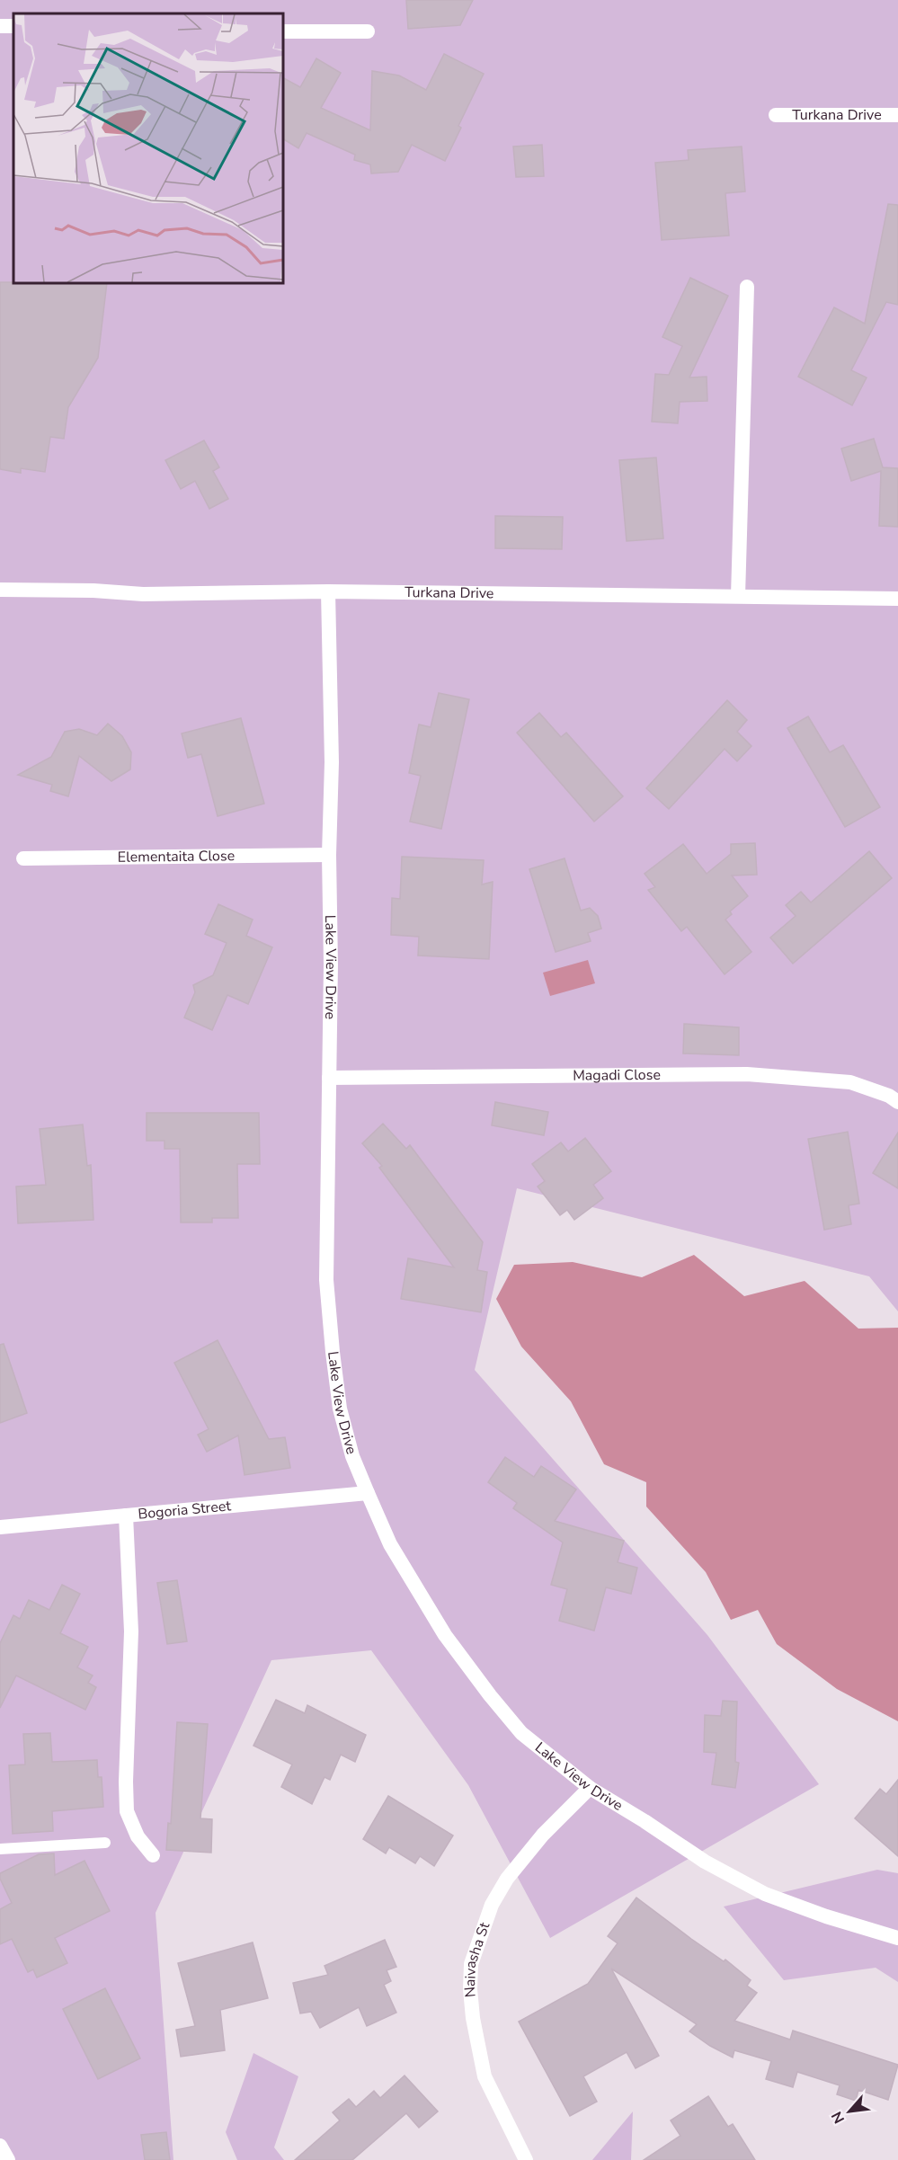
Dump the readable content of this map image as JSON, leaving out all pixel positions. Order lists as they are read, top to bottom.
{
  "streets": {
    "street": [
      "Turkana Drive",
      "Elementaita Close",
      "Lake View Drive",
      "Magadi Close",
      "Bogoria Street",
      "Naivasha St"
    ]
  },
  "crossings": [
    ["Turkana Drive", "Lake View Drive"],
    ["Elementaita Close", "Lake View Drive"],
    ["Lake View Drive", "Magadi Close"],
    ["Lake View Drive", "Bogoria Street"],
    ["Lake View Drive", "Naivasha St"]
  ],
  "north": "bottom left"
}
